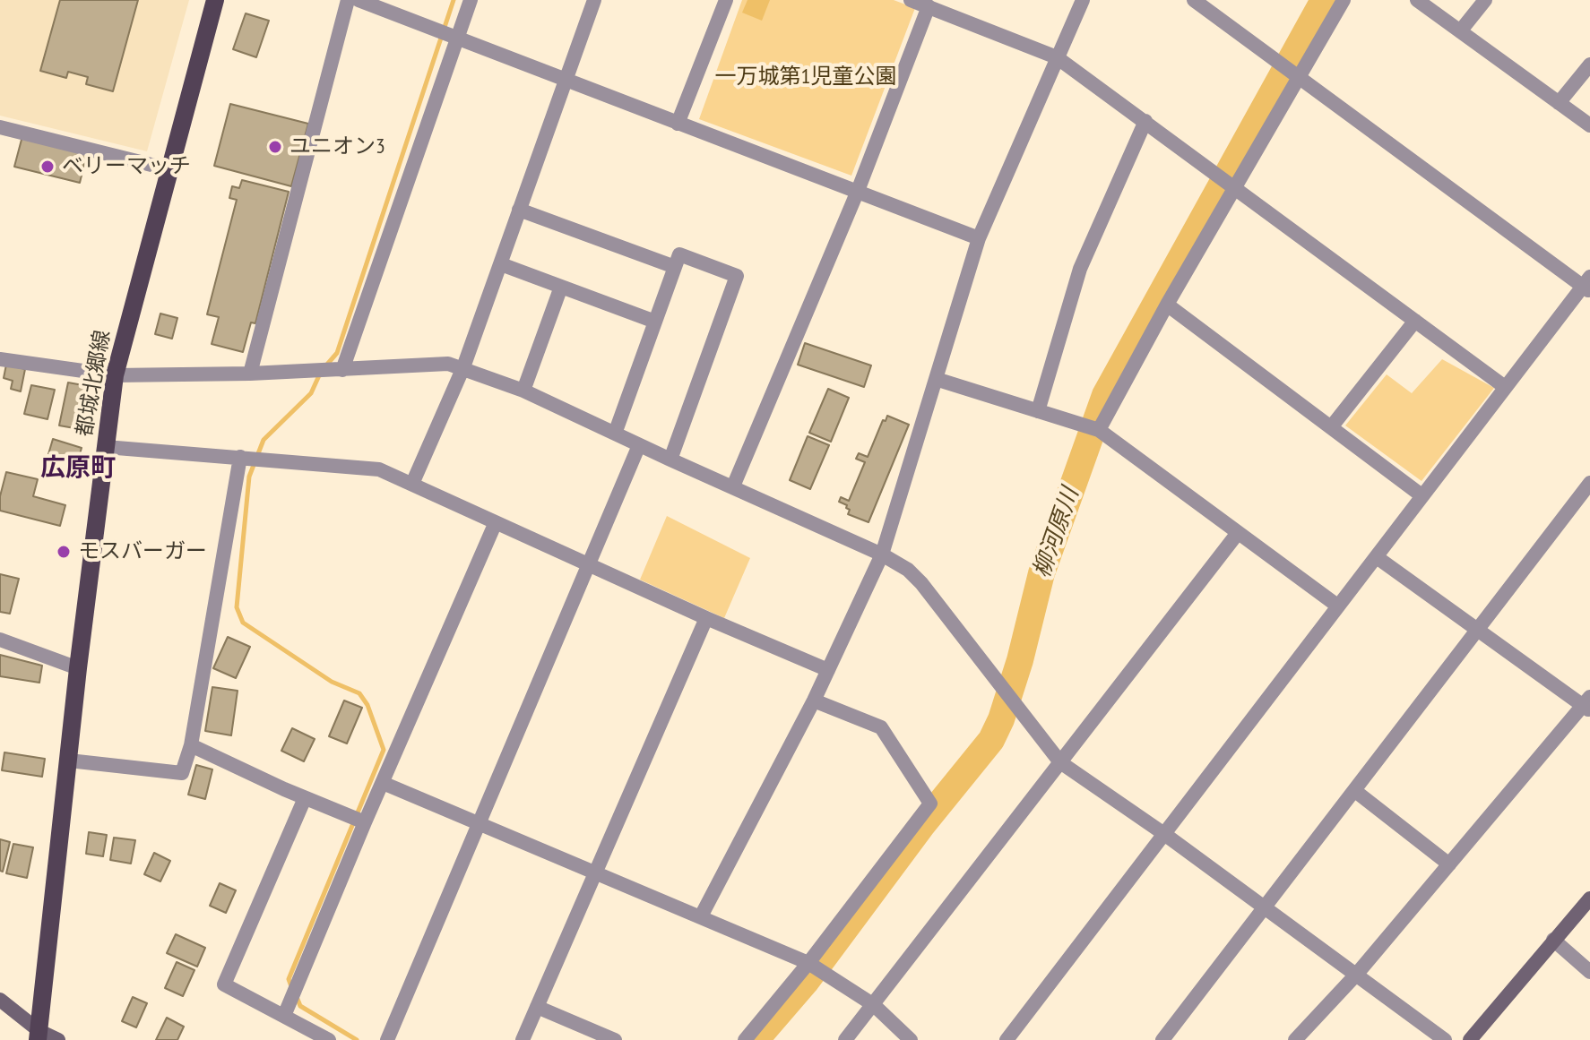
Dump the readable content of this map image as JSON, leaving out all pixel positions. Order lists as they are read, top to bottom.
{
  "streets": {
    "main road": ["都城北郷線"]
  },
  "districts": ["広原町"],
  "water": ["柳河原川"],
  "parks": ["一万城第1児童公園"],
  "places": ["ユニオン3", "ベリーマッチ", "モスバーガー"]
}
